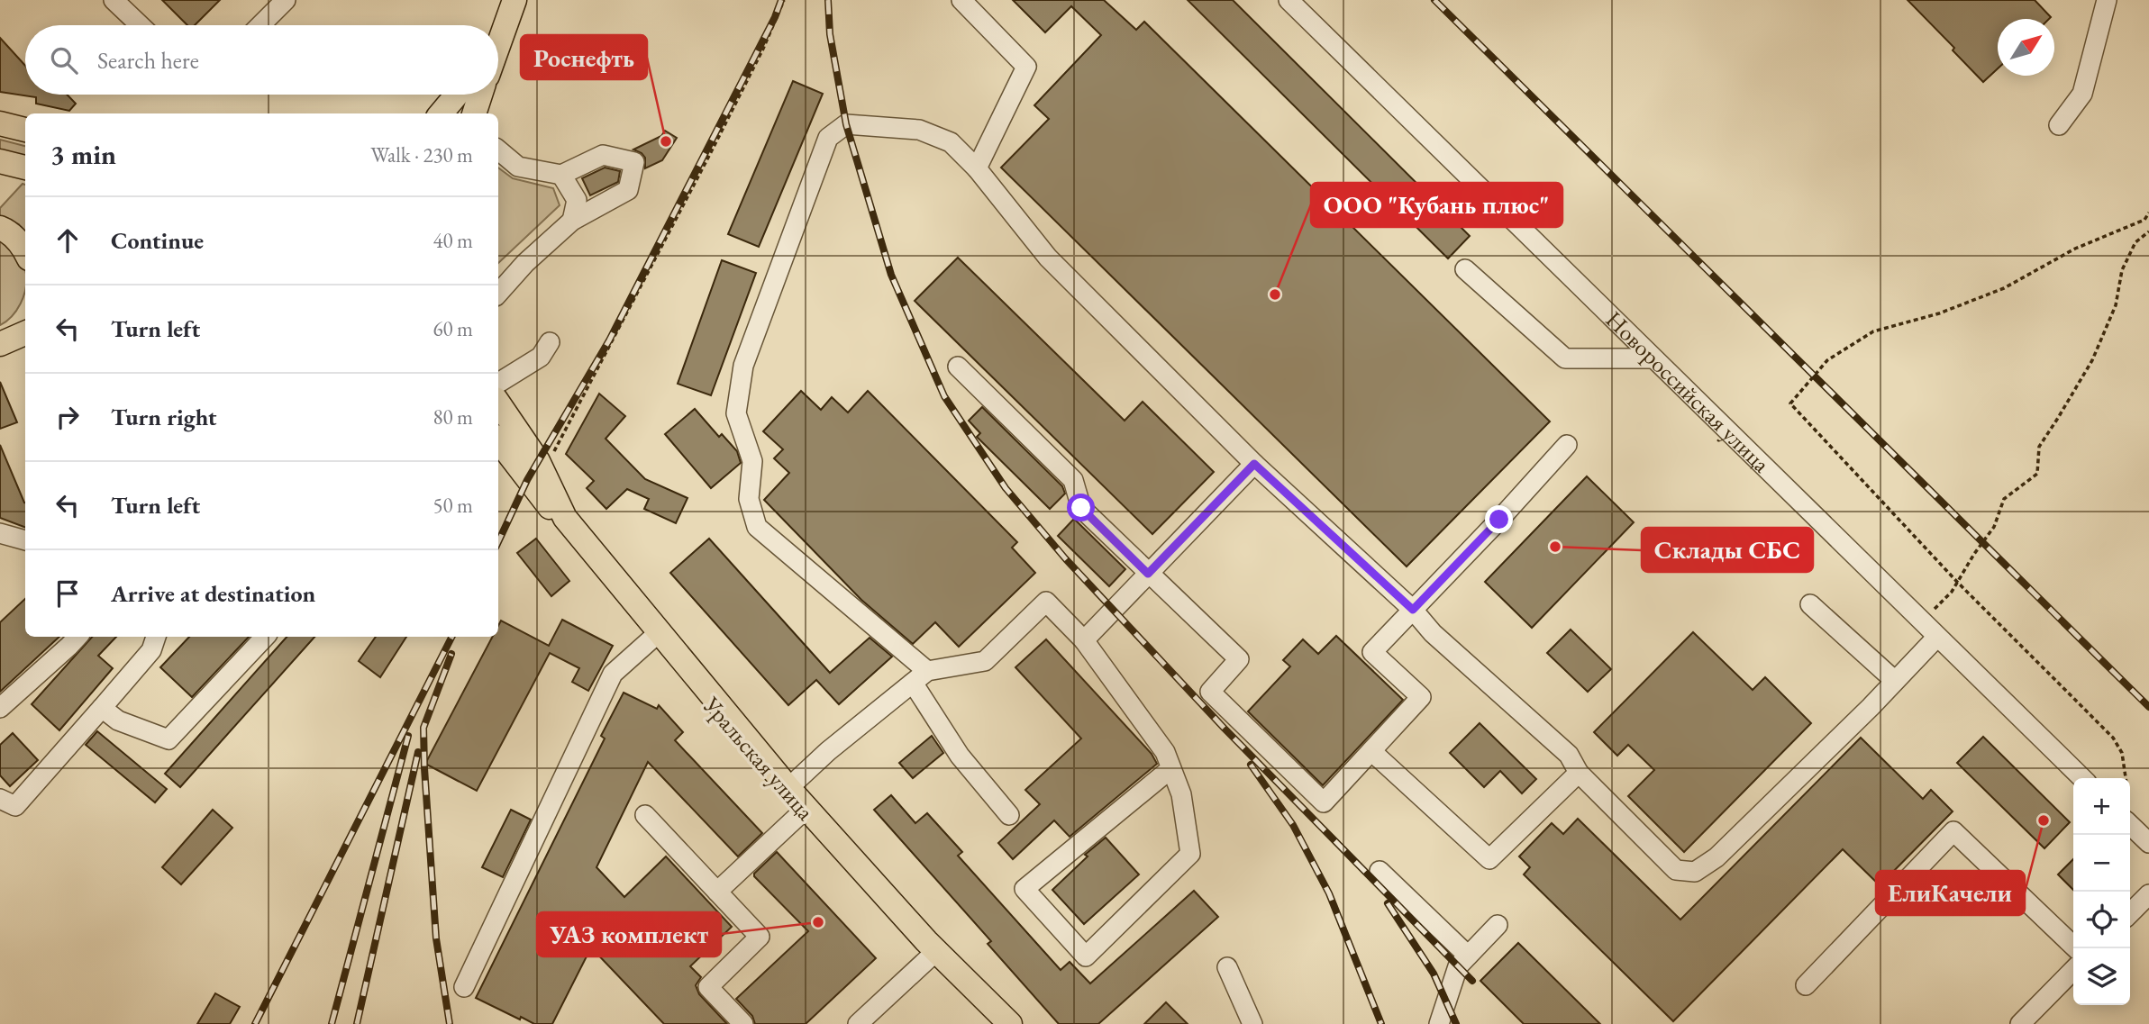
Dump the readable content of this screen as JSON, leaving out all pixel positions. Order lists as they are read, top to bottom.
{
  "streets": {
    "main road": ["Уральская улица"],
    "street": ["Новороссийская улица"]
  },
  "places": [
    "Роснефть",
    "ООО \"Кубань плюс\"",
    "Склады СБС",
    "ЕлиКачели",
    "УАЗ комплект"
  ],
  "north": "top right",
  "page": {
    "search": "Search here",
    "heading": ["3 min", "Walk · 230 m"],
    "list": [
      ["Continue", "40 m"],
      ["Turn left", "60 m"],
      ["Turn right", "80 m"],
      ["Turn left", "50 m"],
      "Arrive at destination"
    ],
    "map_buttons": ["+", "−"]
  }
}
